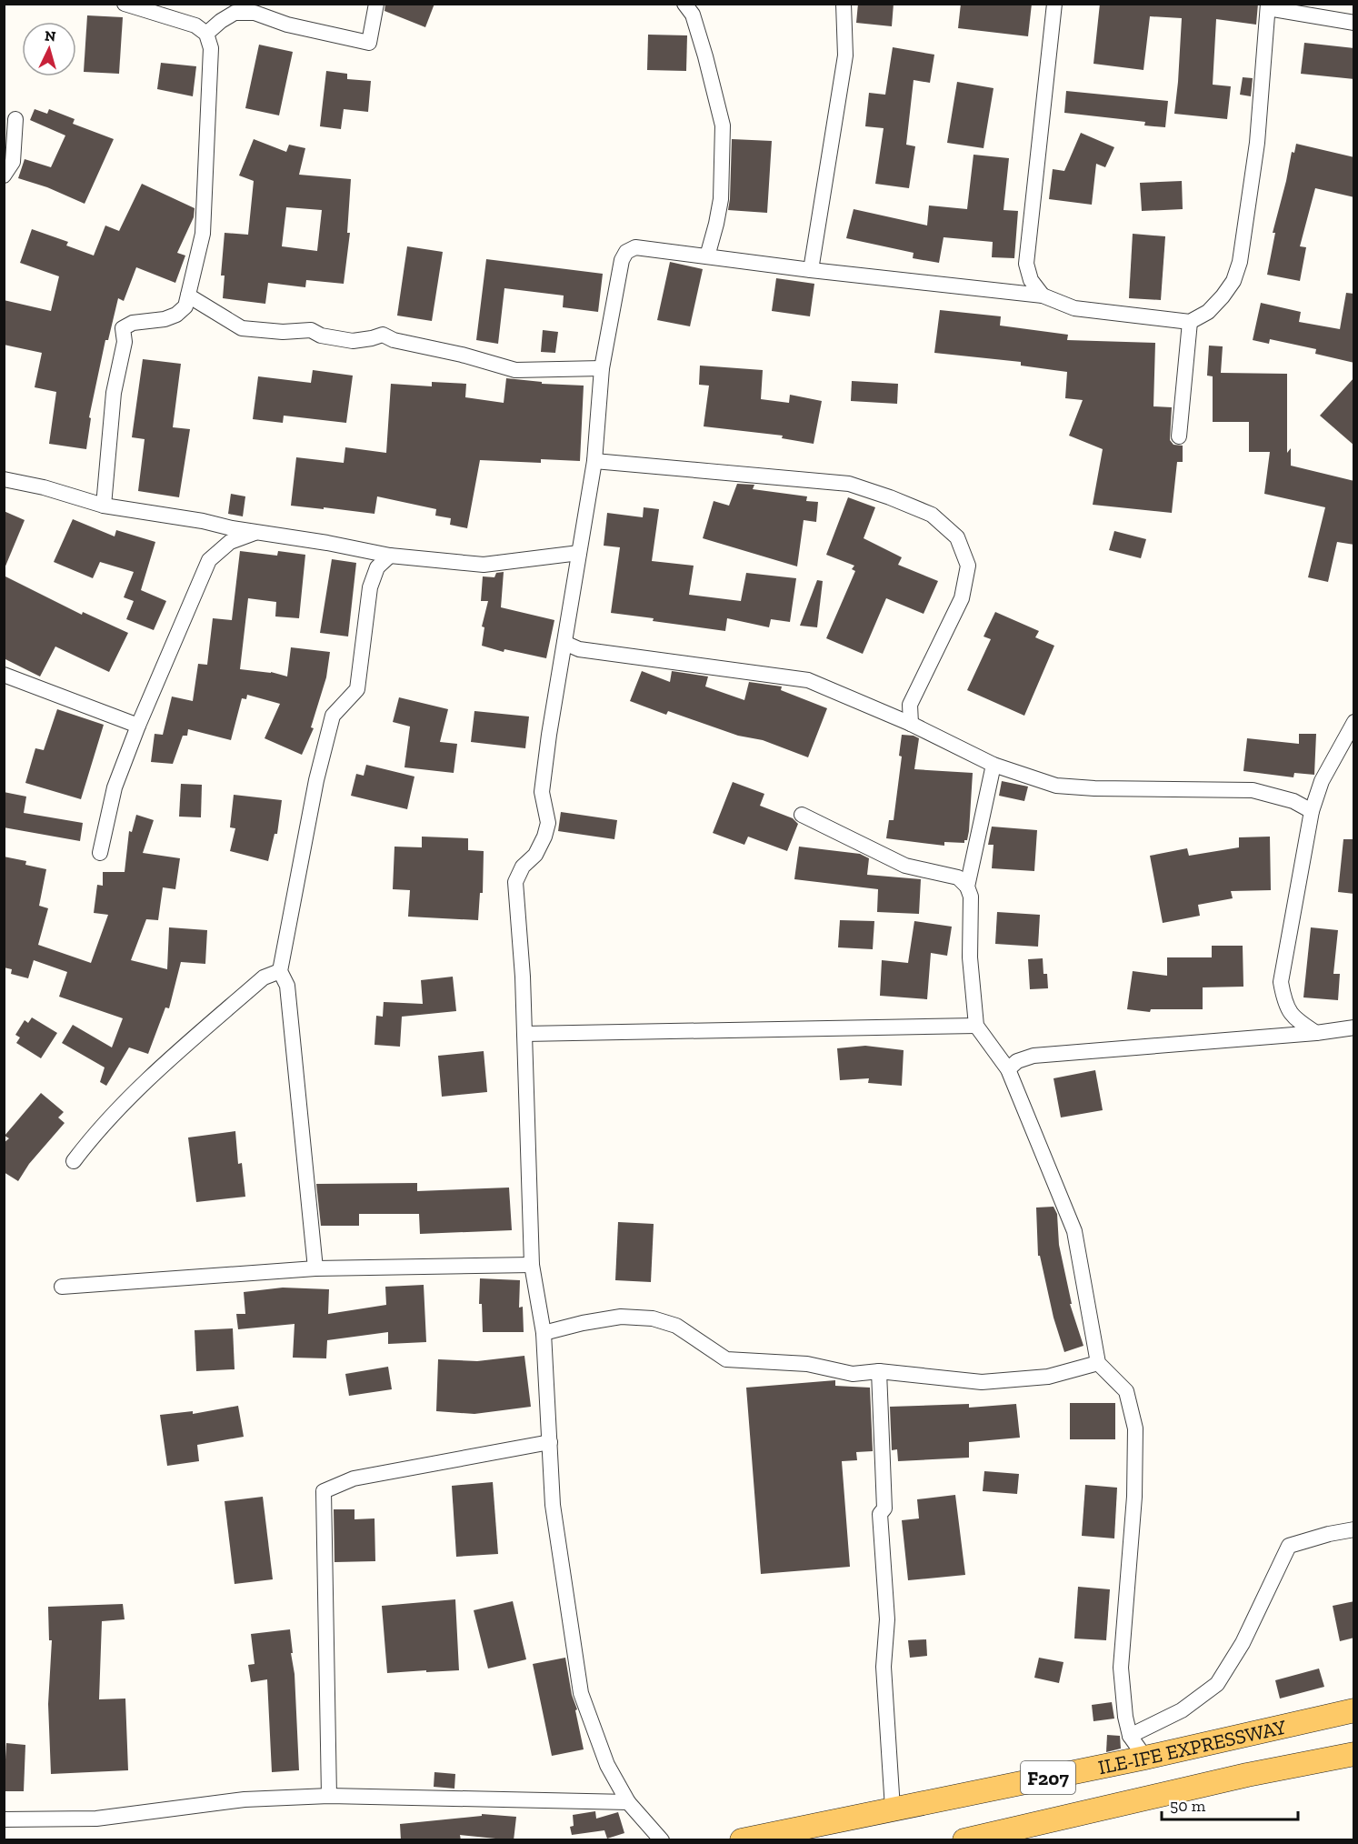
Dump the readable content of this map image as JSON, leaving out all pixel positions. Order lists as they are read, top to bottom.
{
  "streets": {
    "main road": ["ILE-IFE EXPRESSWAY", "F207"]
  },
  "scale_bar": "50 m",
  "north": "top"
}
